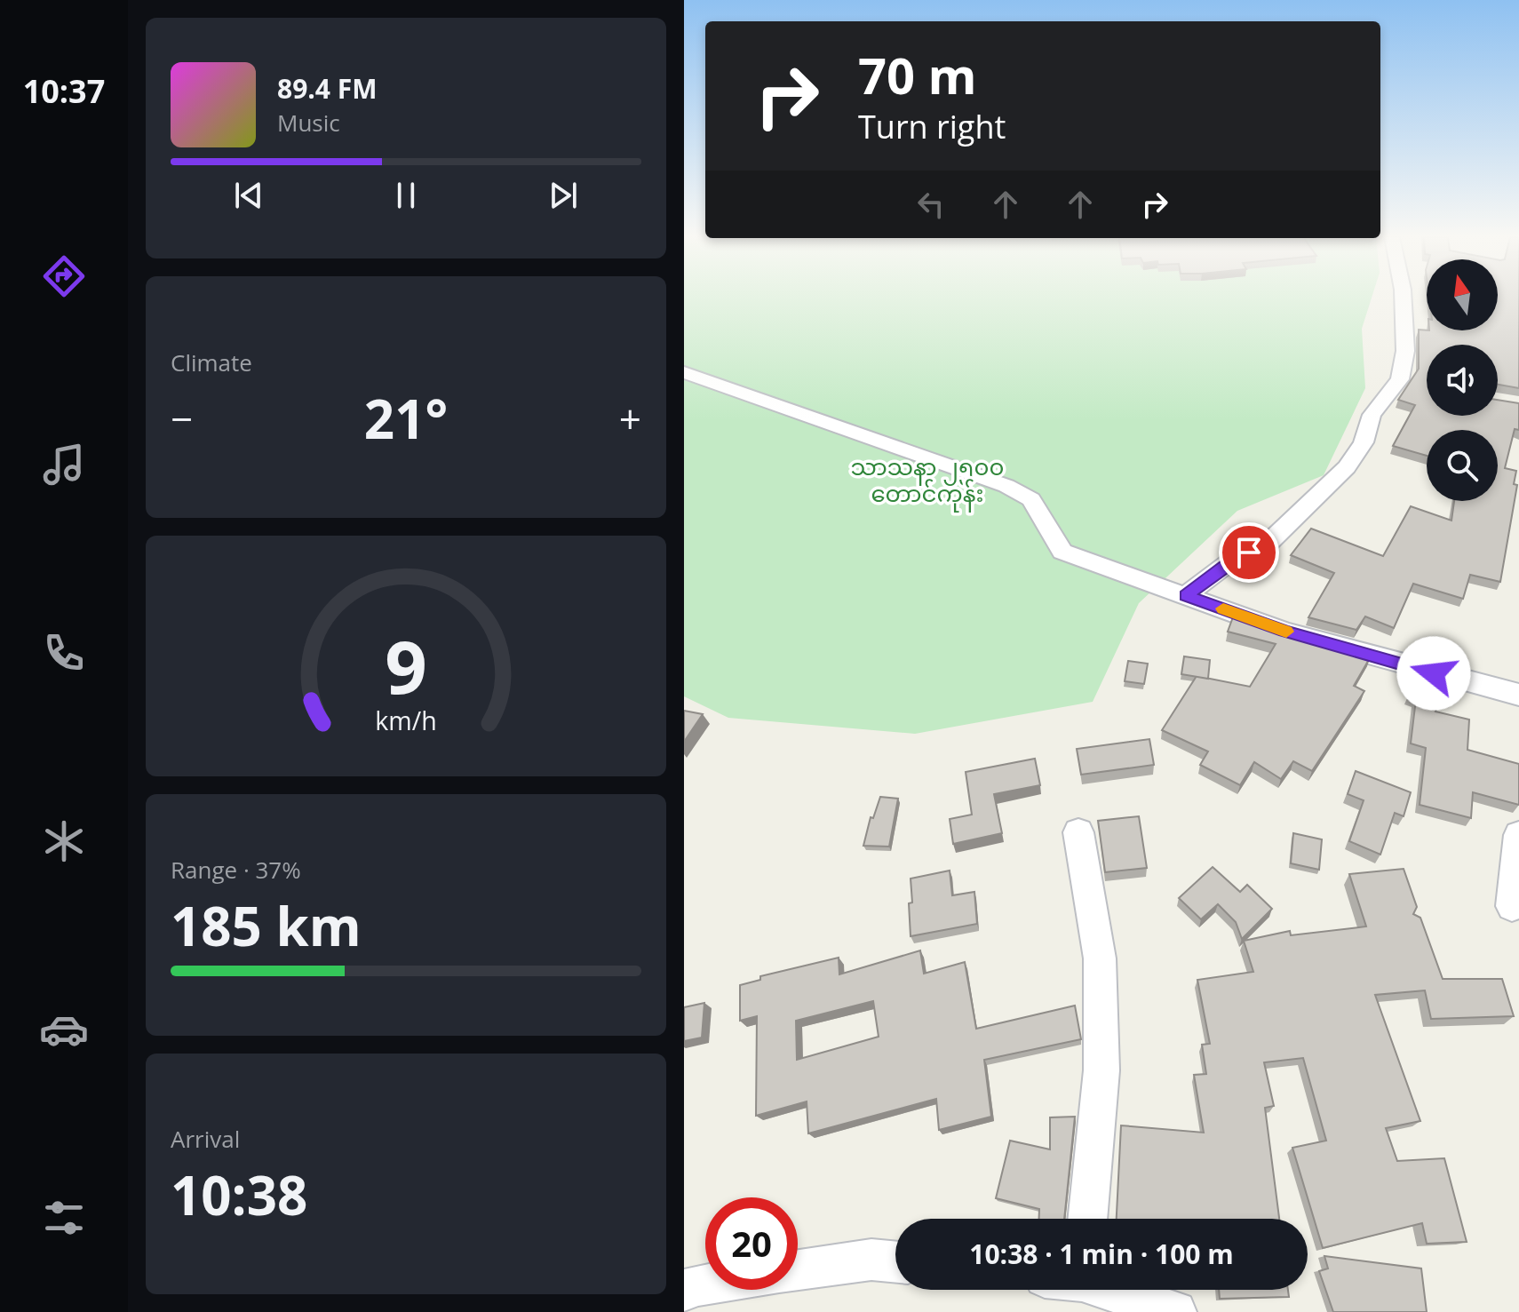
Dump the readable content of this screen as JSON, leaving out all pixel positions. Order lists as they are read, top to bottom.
{
  "parks": ["သာသနာ ၂၅၀၀ တောင်ကုန်း"],
  "north": "top",
  "page": {
    "tabs": "10:37",
    "turn": ["70 m", "Turn right"],
    "song": ["89.4 FM", "Music"],
    "tile": [
      "Climate",
      ["Range · 37%", "185 km"],
      ["Arrival", "10:38"]
    ],
    "heat": ["−", "21°", "+"],
    "limit": "20",
    "trip": "10:38 · 1 min · 100 m",
    "gauge": ["9", "km/h"]
  }
}
